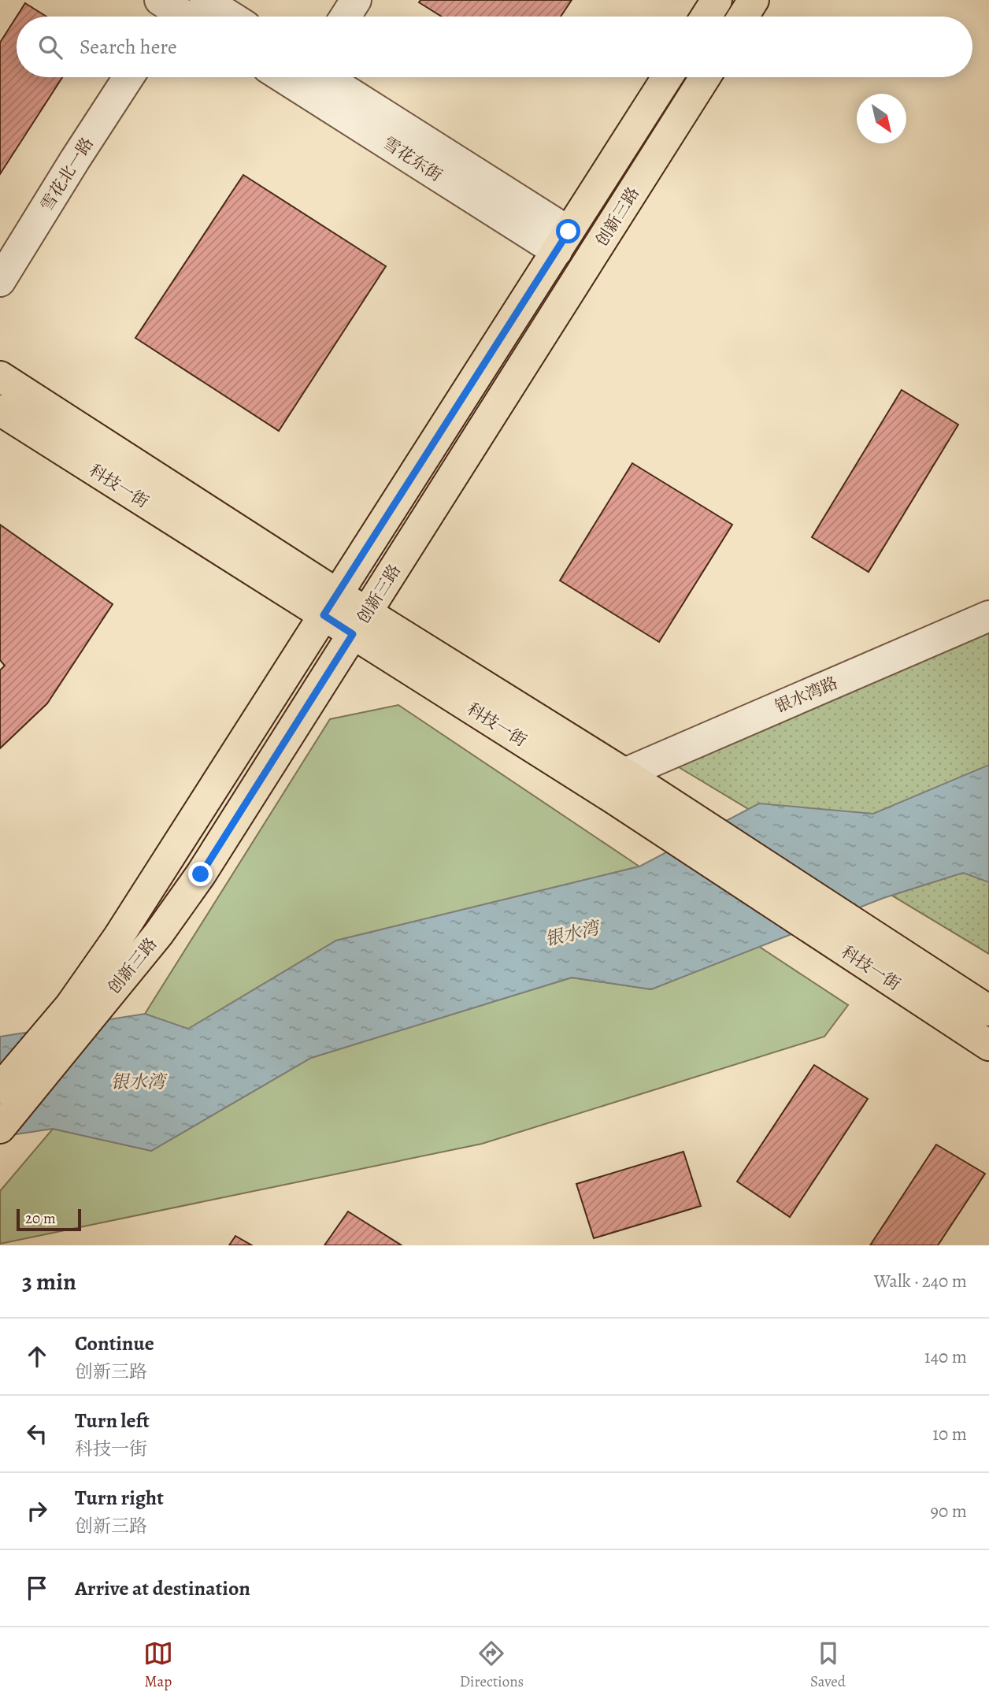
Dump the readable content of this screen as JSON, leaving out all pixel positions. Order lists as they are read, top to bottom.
{
  "streets": {
    "main road": ["创新三路", "科技一街"],
    "street": ["雪花东街", "雪花北一路", "银水湾路"]
  },
  "crossings": [
    ["雪花东街", "创新三路"],
    ["创新三路", "科技一街"],
    ["科技一街", "银水湾路"]
  ],
  "water": ["银水湾"],
  "scale_bar": "20 m",
  "north": "bottom right",
  "page": {
    "search": "Search here",
    "scale": "20 m",
    "heading": ["3 min", "Walk · 240 m"],
    "list": [
      ["Continue", "创新三路", "140 m"],
      ["Turn left", "科技一街", "10 m"],
      ["Turn right", "创新三路", "90 m"],
      "Arrive at destination"
    ],
    "nav": ["Map", "Directions", "Saved"]
  }
}
